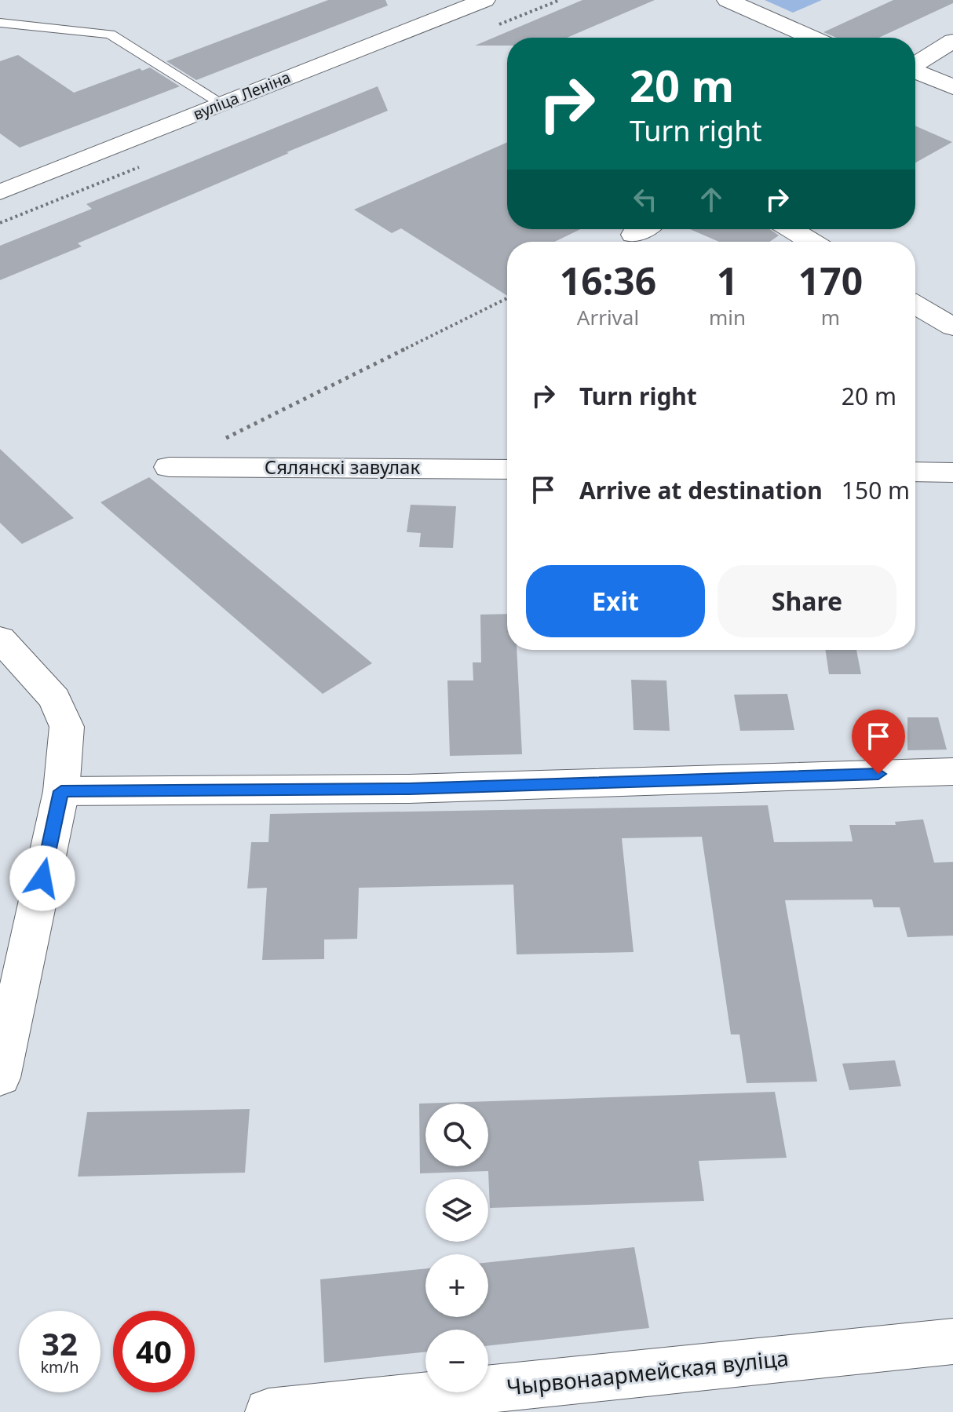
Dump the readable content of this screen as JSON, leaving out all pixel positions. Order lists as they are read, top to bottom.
{
  "streets": {
    "street": ["вуліца Леніна", "Сялянскі завулак", "Чырвонаармейская вуліца"]
  },
  "page": {
    "turn": ["20 m", "Turn right"],
    "eta": [
      "16:36",
      "Arrival",
      "1",
      "min",
      "170",
      "m"
    ],
    "list": [
      {
        "name": "Turn right",
        "value": "20 m"
      },
      {
        "name": "Arrive at destination",
        "value": "150 m"
      }
    ],
    "buttons": ["Exit", "Share"],
    "map_buttons": ["+", "−"],
    "speed": "32 km/h",
    "limit": "40"
  }
}
